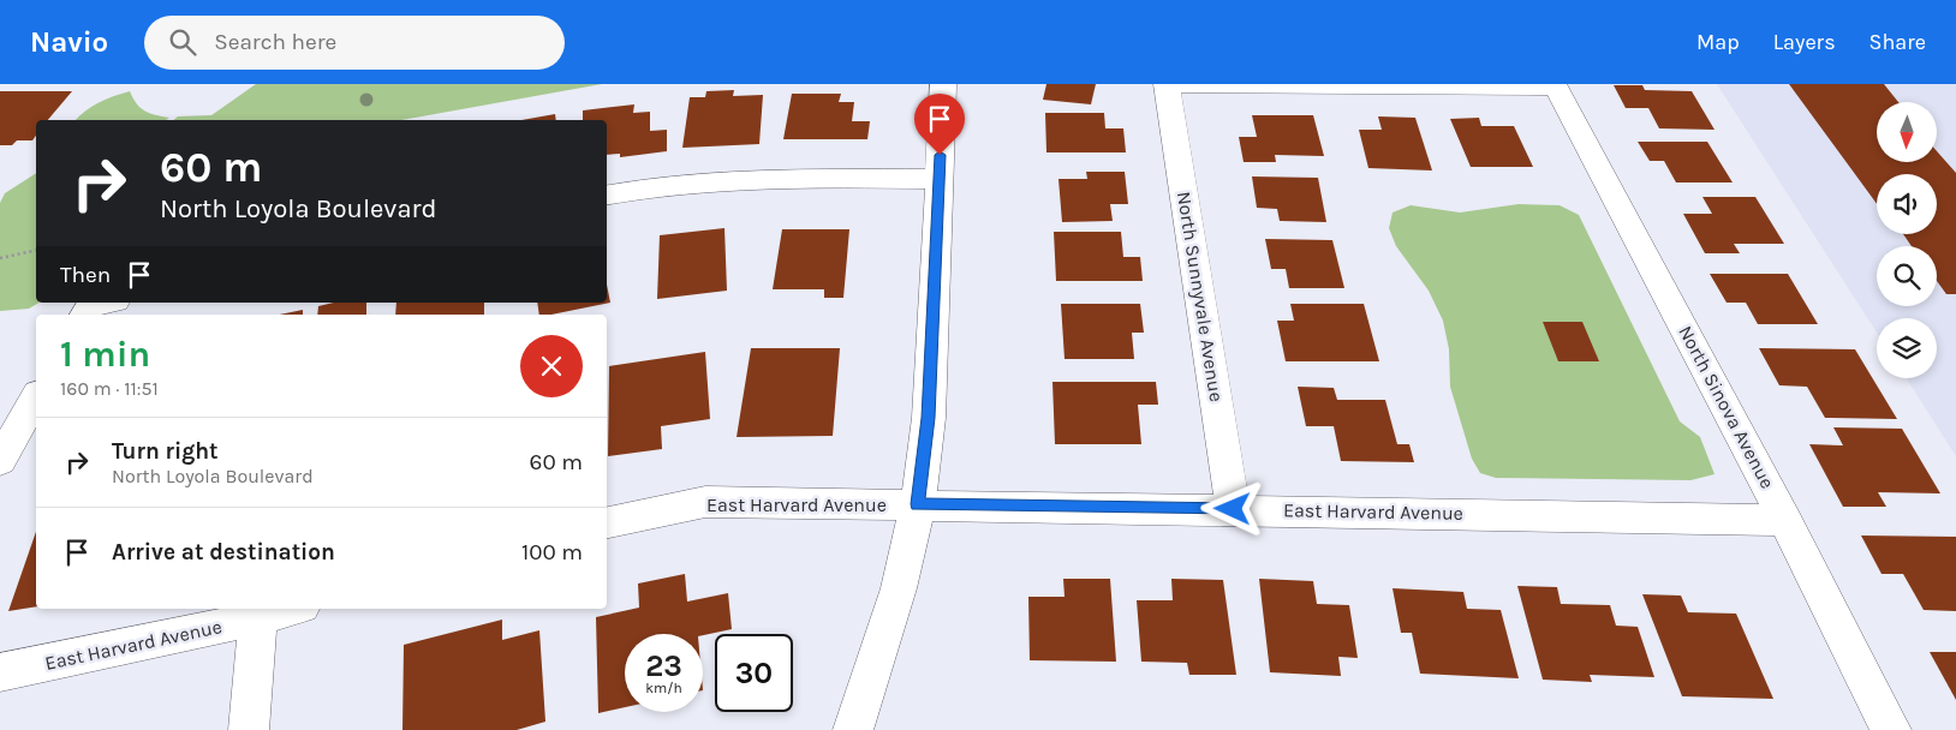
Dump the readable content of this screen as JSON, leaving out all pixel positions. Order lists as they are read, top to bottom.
{
  "streets": {
    "street": ["North Sunnyvale Avenue", "North Sinova Avenue", "East Harvard Avenue"]
  },
  "crossings": [
    ["North Sunnyvale Avenue", "North Sinova Avenue"],
    ["North Sunnyvale Avenue", "East Harvard Avenue"],
    ["North Sinova Avenue", "East Harvard Avenue"]
  ],
  "north": "bottom",
  "page": {
    "header": "Navio",
    "search": "Search here",
    "nav": ["Map", "Layers", "Share"],
    "turn": ["60 m", "North Loyola Boulevard"],
    "then": "Then",
    "heading": ["1 min", "160 m · 11:51"],
    "list": [
      {
        "name": "Turn right",
        "note": "North Loyola Boulevard",
        "value": "60 m"
      },
      {
        "name": "Arrive at destination",
        "value": "100 m"
      }
    ],
    "speed": "23 km/h",
    "limit": "30"
  }
}
